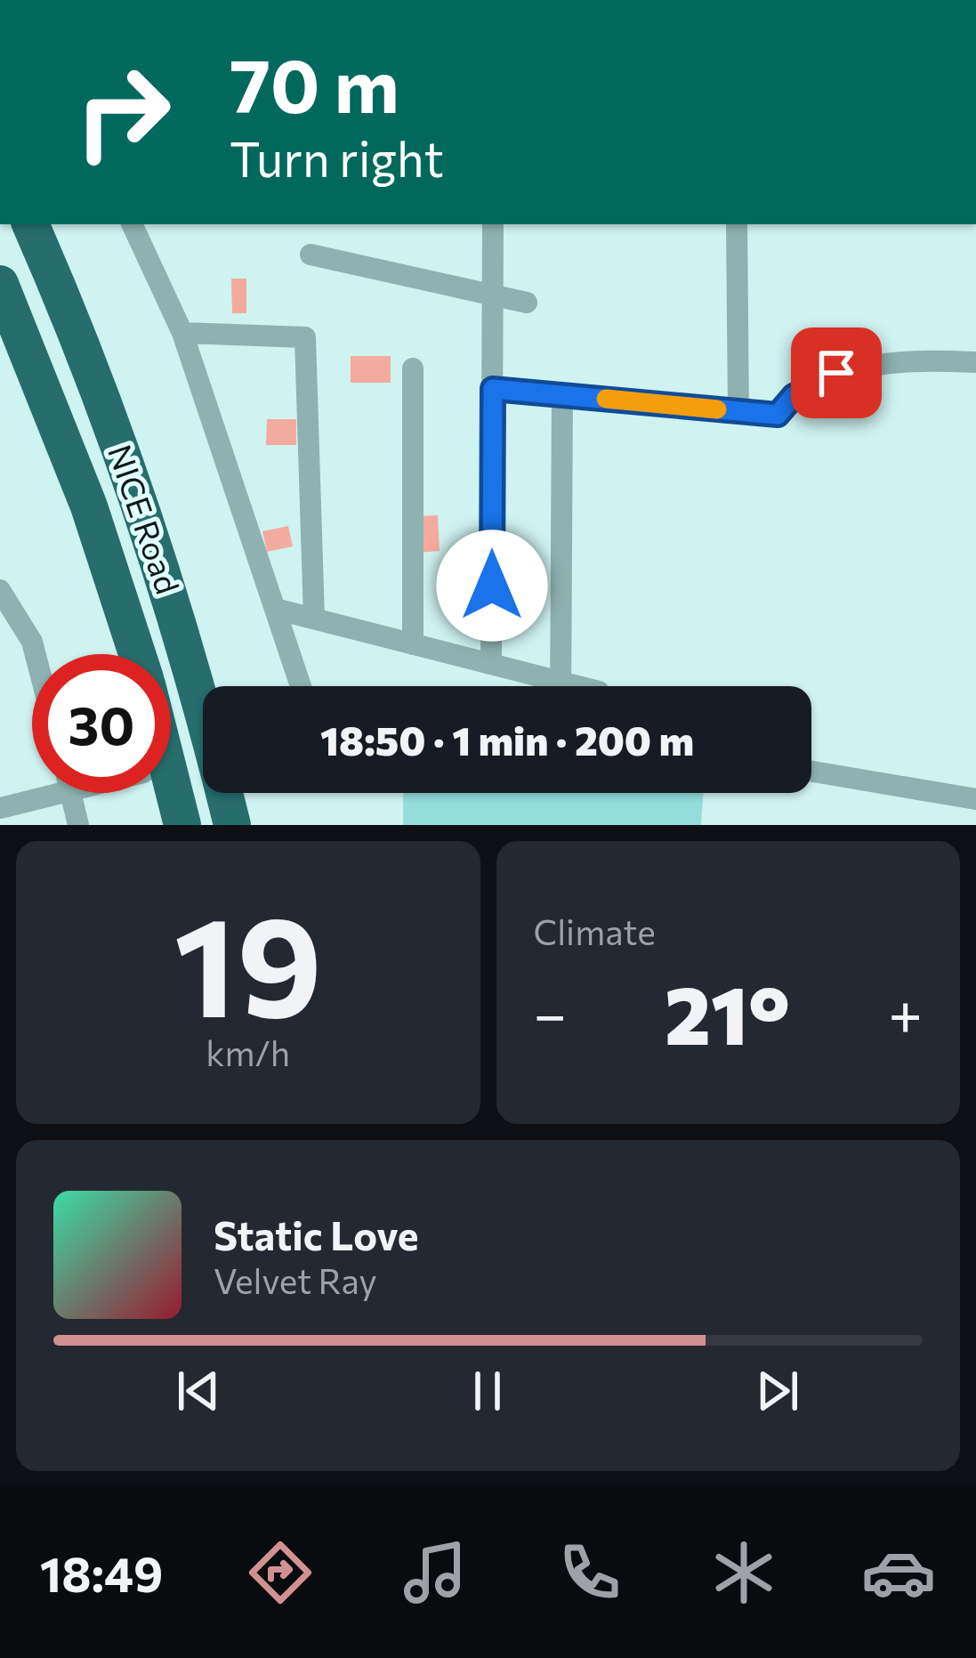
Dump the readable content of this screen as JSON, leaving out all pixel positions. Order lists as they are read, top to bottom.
{
  "streets": {
    "highway": ["NICE Road"]
  },
  "page": {
    "turn": ["70 m", "Turn right"],
    "limit": "30",
    "trip": "18:50 · 1 min · 200 m",
    "tile": [
      ["19", "km/h"],
      "Climate"
    ],
    "heat": ["−", "21°", "+"],
    "song": ["Static Love", "Velvet Ray"],
    "tabs": "18:49"
  }
}
